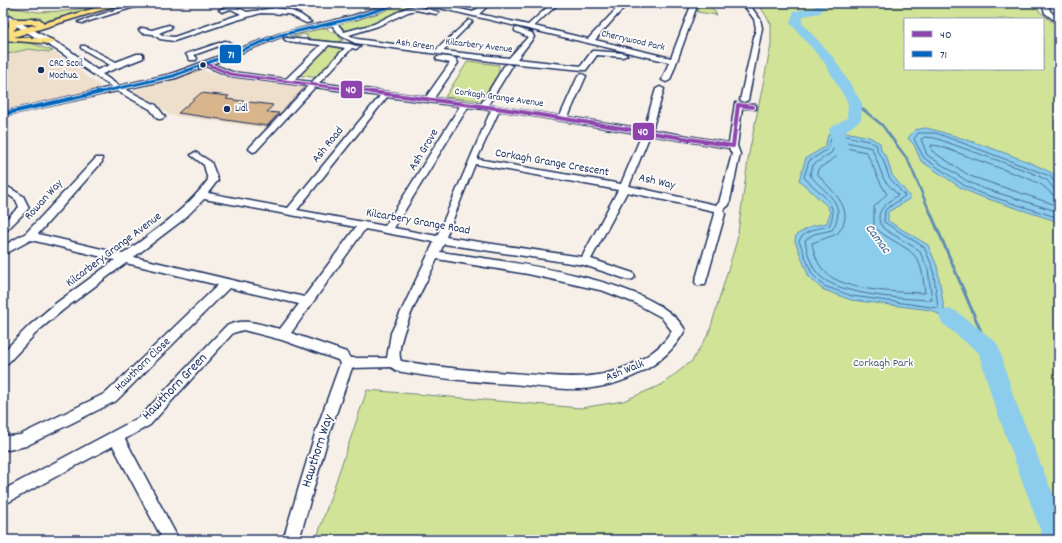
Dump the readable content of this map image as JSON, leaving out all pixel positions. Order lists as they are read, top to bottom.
{
  "streets": {
    "street": [
      "Cherrywood Park",
      "Ash Green",
      "Kilcarbery Avenue",
      "Corkagh Grange Avenue",
      "Ash Road",
      "Ash Grove",
      "Corkagh Grange Crescent",
      "Ash Way",
      "Rowan Way",
      "Kilcarbery Grange Road",
      "Kilcarbery Grange Avenue",
      "Hawthorn Close",
      "Ash Walk",
      "Hawthorn Green",
      "Hawthorn Way"
    ]
  },
  "crossings": [
    ["Cherrywood Park", "Kilcarbery Avenue"],
    ["Ash Green", "Corkagh Grange Avenue"],
    ["Corkagh Grange Avenue", "Ash Road"],
    ["Corkagh Grange Avenue", "Ash Grove"],
    ["Corkagh Grange Avenue", "Corkagh Grange Crescent"],
    ["Ash Road", "Kilcarbery Grange Road"],
    ["Ash Grove", "Kilcarbery Grange Road"],
    ["Corkagh Grange Crescent", "Ash Way"],
    ["Ash Way", "Kilcarbery Grange Road"],
    ["Kilcarbery Grange Road", "Kilcarbery Grange Avenue"],
    ["Hawthorn Green", "Hawthorn Way"]
  ],
  "water": ["Camac"],
  "parks": ["Corkagh Park"],
  "places": ["CRC Scoil Mochua.", "Lidl"],
  "lines": ["transit line 71", "transit line 40"],
  "legend": ["40", "71"]
}
